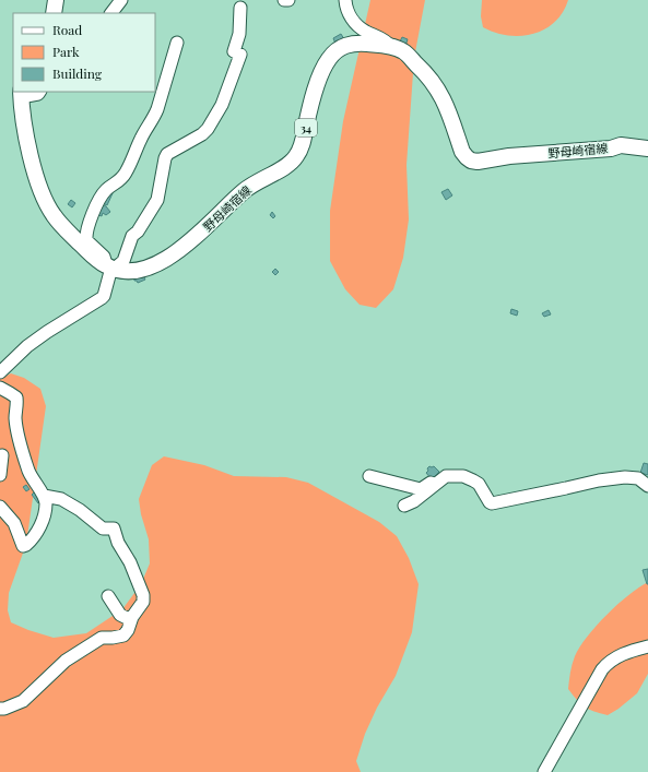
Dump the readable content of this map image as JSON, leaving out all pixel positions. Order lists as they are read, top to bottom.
{
  "streets": {
    "main road": ["34", "野母崎宿線"]
  },
  "legend": ["Road", "Park", "Building"]
}
